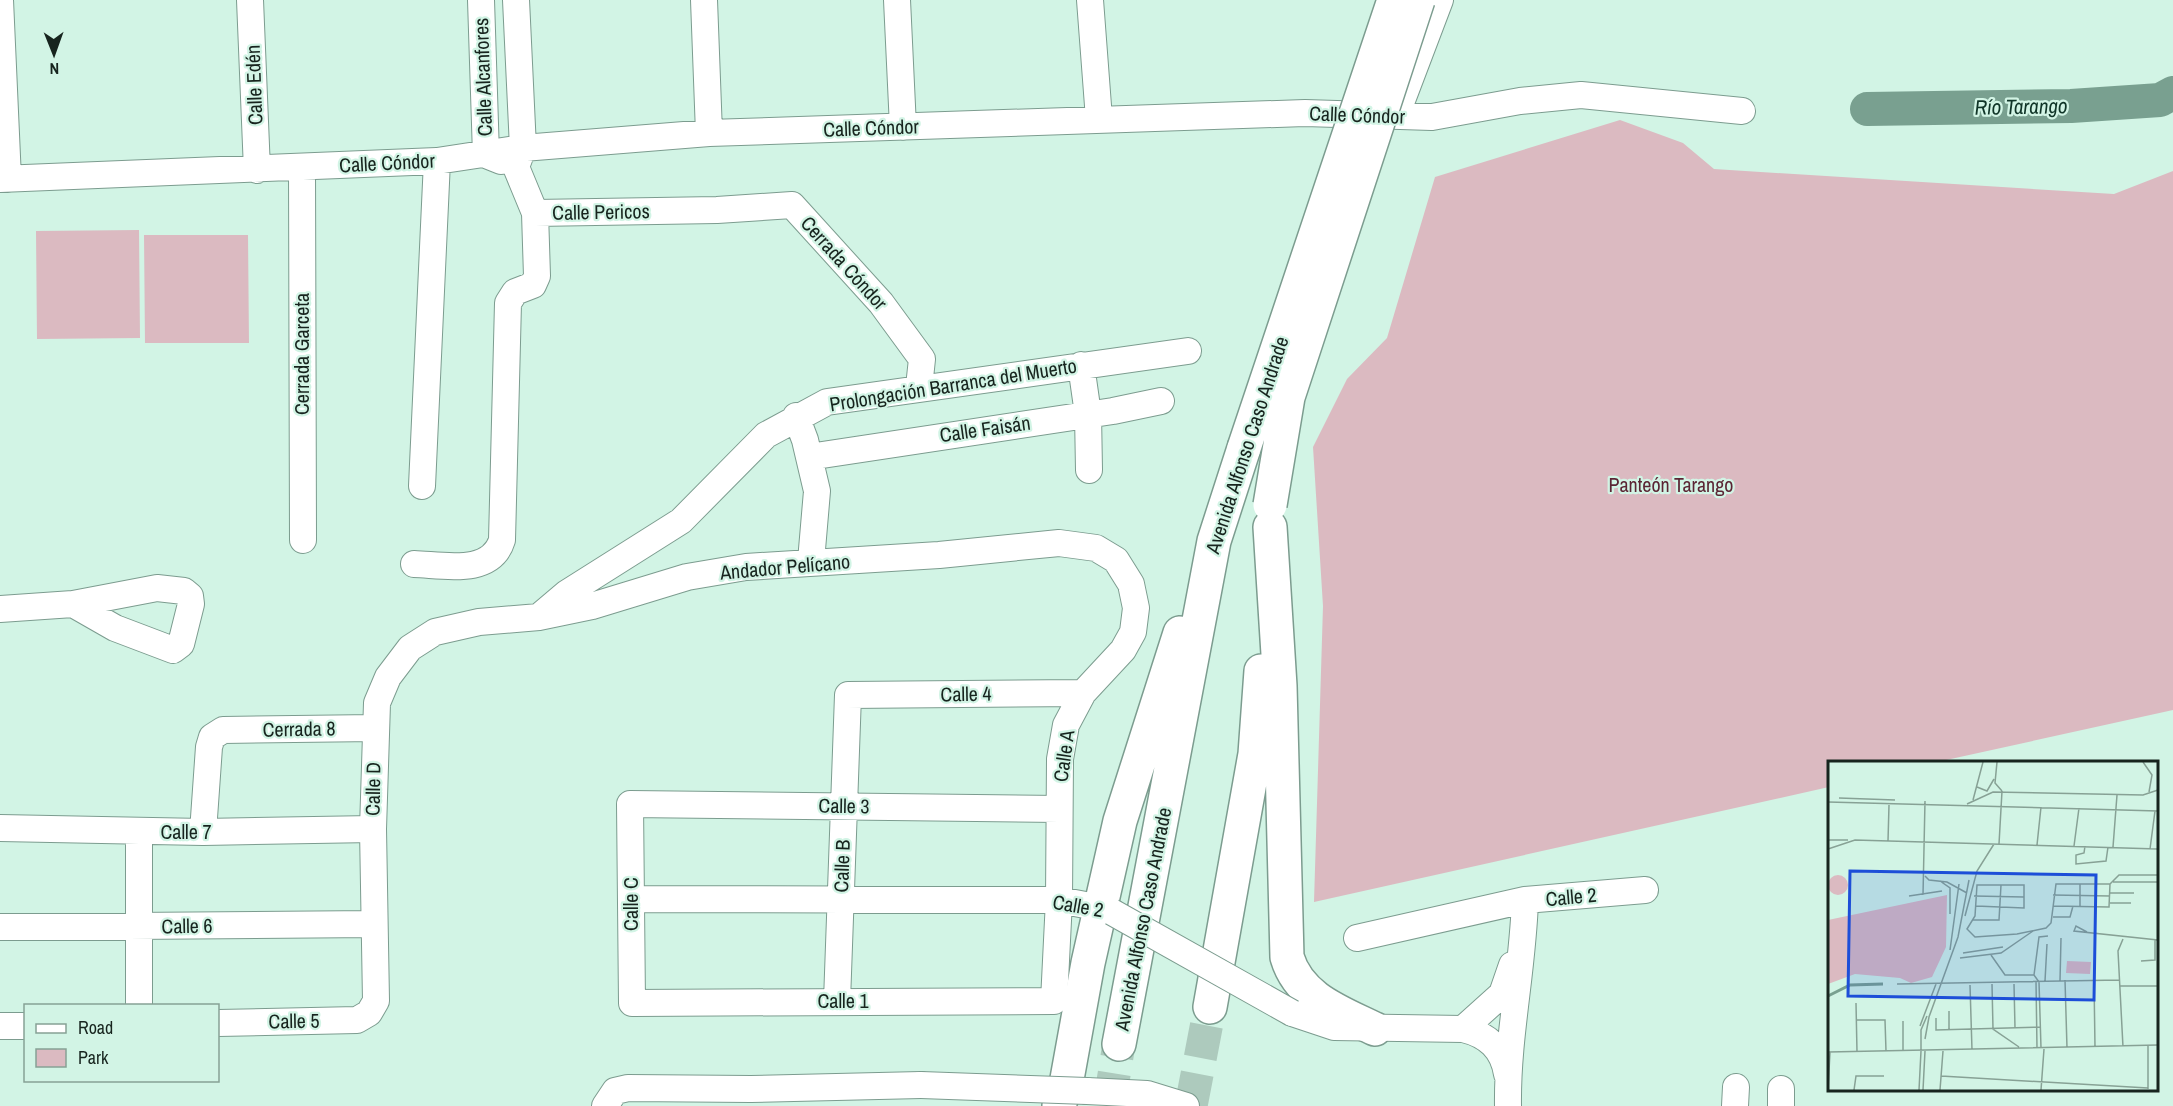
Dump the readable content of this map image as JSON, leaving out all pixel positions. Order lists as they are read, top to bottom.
{
  "streets": {
    "main road": ["Avenida Alfonso Caso Andrade"],
    "street": [
      "Calle Alcanfores",
      "Calle Edén",
      "Calle Cóndor",
      "Calle Pericos",
      "Cerrada Cóndor",
      "Cerrada Garceta",
      "Prolongación Barranca del Muerto",
      "Calle Faisán",
      "Andador Pelícano",
      "Calle 4",
      "Cerrada 8",
      "Calle A",
      "Calle D",
      "Calle 3",
      "Calle 7",
      "Calle B",
      "Calle 2",
      "Calle C",
      "Calle 6",
      "Calle 1",
      "Calle 5"
    ]
  },
  "crossings": [
    ["Calle Alcanfores", "Calle Cóndor"],
    ["Calle Alcanfores", "Calle Pericos"],
    ["Calle Edén", "Calle Cóndor"],
    ["Calle Cóndor", "Calle Pericos"],
    ["Calle Cóndor", "Cerrada Garceta"],
    ["Calle Pericos", "Cerrada Cóndor"],
    ["Cerrada Cóndor", "Prolongación Barranca del Muerto"],
    ["Prolongación Barranca del Muerto", "Andador Pelícano"],
    ["Andador Pelícano", "Calle A"],
    ["Andador Pelícano", "Calle D"],
    ["Calle 4", "Calle A"],
    ["Calle 4", "Calle B"],
    ["Cerrada 8", "Calle D"],
    ["Cerrada 8", "Calle 7"],
    ["Calle A", "Calle 3"],
    ["Calle A", "Calle 2"],
    ["Calle A", "Calle 1"],
    ["Calle D", "Calle 7"],
    ["Calle D", "Calle 6"],
    ["Calle D", "Calle 5"],
    ["Calle 3", "Calle B"],
    ["Calle 3", "Calle C"],
    ["Calle B", "Calle 2"],
    ["Calle B", "Calle 1"],
    ["Calle 2", "Calle C"],
    ["Calle C", "Calle 1"]
  ],
  "water": ["Río Tarango"],
  "parks": ["Panteón Tarango"],
  "legend": ["Road", "Park"],
  "north": "bottom"
}
